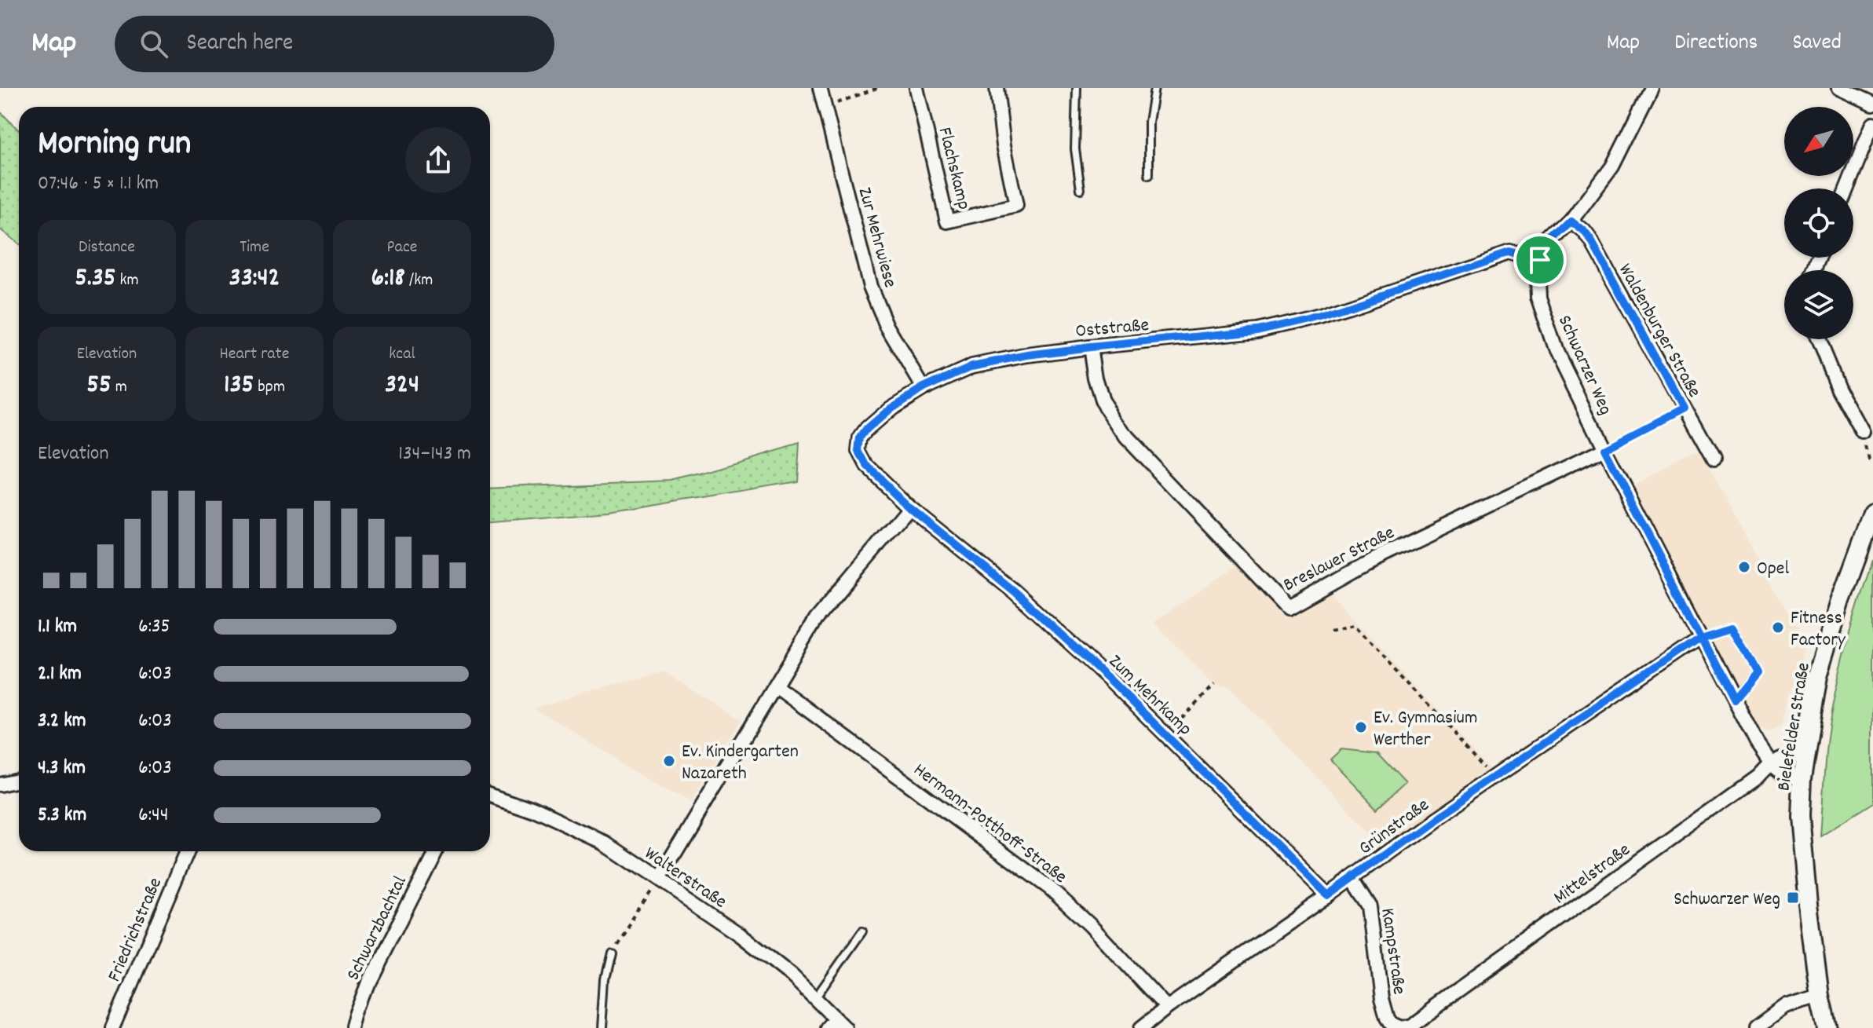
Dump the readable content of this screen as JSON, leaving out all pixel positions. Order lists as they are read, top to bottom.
{
  "streets": {
    "main road": ["Bielefelder Straße"],
    "street": [
      "Flachskamp",
      "Zur Mehrwiese",
      "Oststraße",
      "Waldenburger Straße",
      "Schwarzer Weg",
      "Breslauer Straße",
      "Zum Mehrkamp",
      "Hermann-Potthoff-Straße",
      "Grünstraße",
      "Mittelstraße",
      "Walterstraße",
      "Schwarzbachtal",
      "Friedrichstraße",
      "Kampstraße"
    ]
  },
  "crossings": [
    ["Zur Mehrwiese", "Oststraße"],
    ["Oststraße", "Schwarzer Weg"],
    ["Oststraße", "Breslauer Straße"],
    ["Oststraße", "Zum Mehrkamp"],
    ["Schwarzer Weg", "Breslauer Straße"],
    ["Schwarzer Weg", "Bielefelder Straße"],
    ["Schwarzer Weg", "Grünstraße"],
    ["Schwarzer Weg", "Mittelstraße"],
    ["Zum Mehrkamp", "Grünstraße"],
    ["Bielefelder Straße", "Mittelstraße"],
    ["Hermann-Potthoff-Straße", "Grünstraße"],
    ["Grünstraße", "Kampstraße"],
    ["Mittelstraße", "Kampstraße"]
  ],
  "places": {
    "other": [
      "Opel",
      "Fitness Factory",
      "Ev. Gymnasium Werther",
      "Ev. Kindergarten Nazareth"
    ],
    "transit": ["Schwarzer Weg"]
  },
  "north": "bottom left",
  "page": {
    "header": "Map",
    "search": "Search here",
    "nav": ["Map", "Directions", "Saved"],
    "heading": ["Morning run", "07:46 · 5 × 1.1 km"],
    "stats": [
      ["Distance", "5.35 km"],
      ["Time", "33:42"],
      ["Pace", "6:18 /km"],
      ["Elevation", "55 m"],
      ["Heart rate", "135 bpm"],
      ["kcal", "324"]
    ],
    "chart": ["Elevation", "134–143 m"],
    "list": [
      {
        "name": "1.1 km",
        "note": "6:35"
      },
      {
        "name": "2.1 km",
        "note": "6:03"
      },
      {
        "name": "3.2 km",
        "note": "6:03"
      },
      {
        "name": "4.3 km",
        "note": "6:03"
      },
      {
        "name": "5.3 km",
        "note": "6:44"
      }
    ]
  }
}
